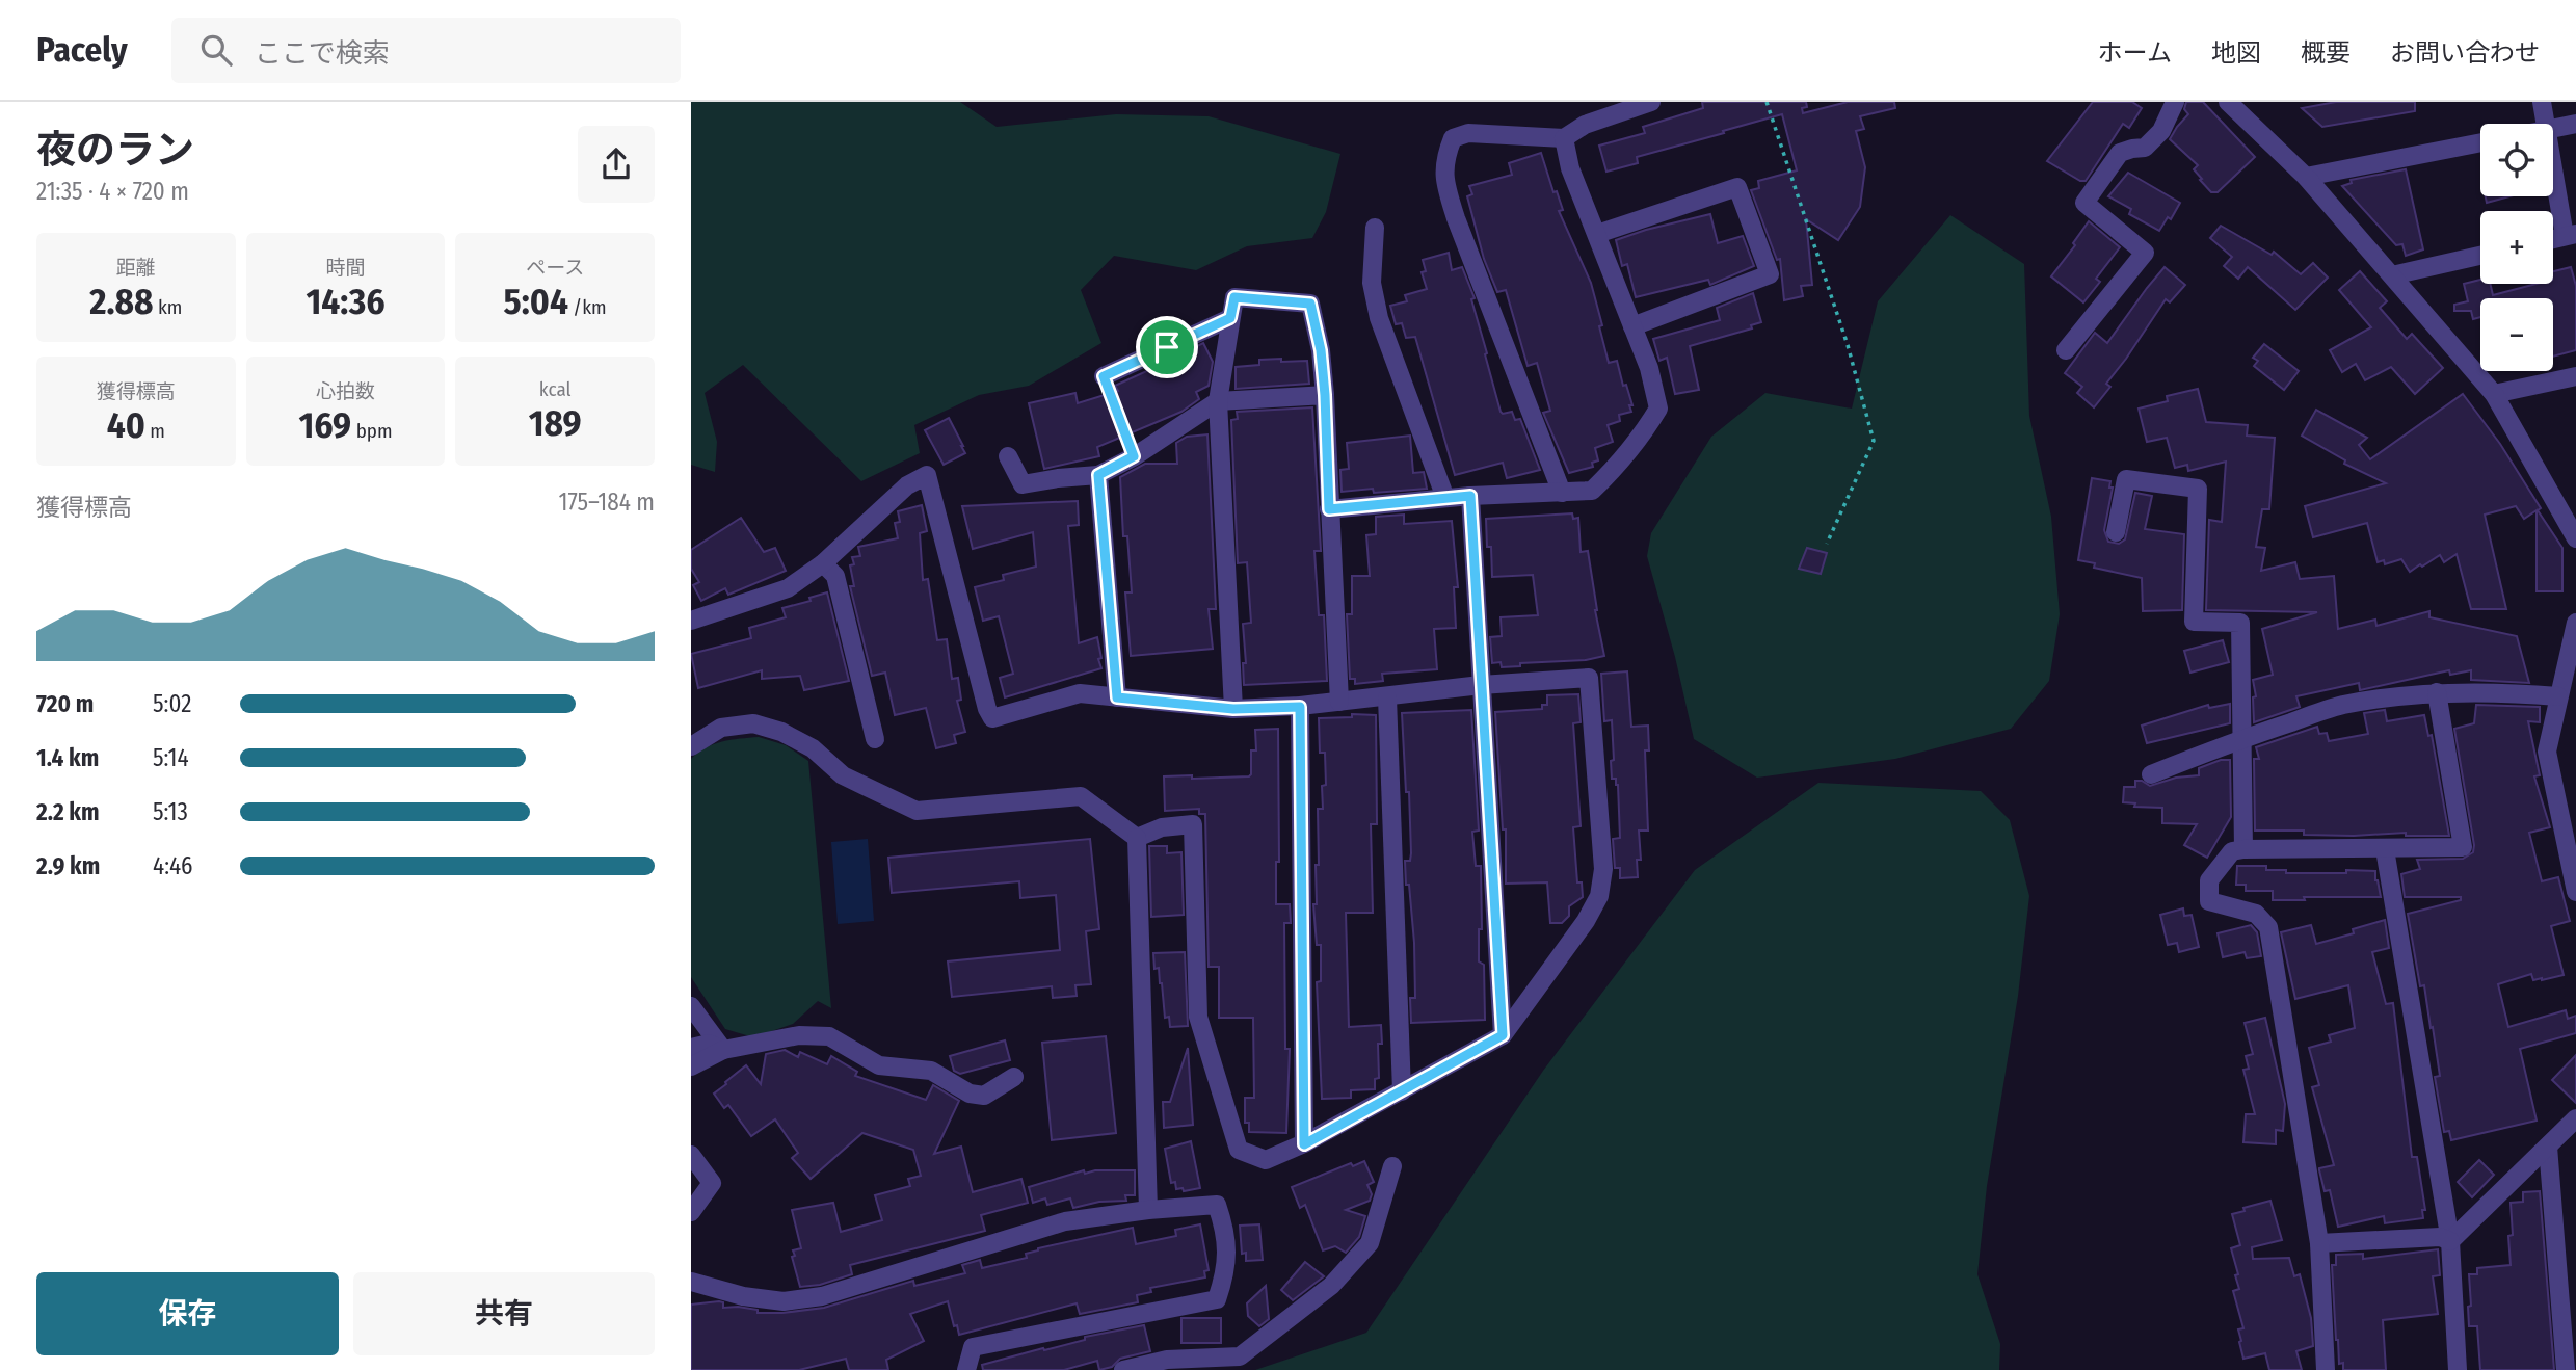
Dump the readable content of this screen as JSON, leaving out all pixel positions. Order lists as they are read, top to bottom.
{
  "page": {
    "header": "Pacely",
    "search": "ここで検索",
    "nav": [
      "ホーム",
      "地図",
      "概要",
      "お問い合わせ"
    ],
    "heading": ["夜のラン", "21:35 · 4 × 720 m"],
    "map_buttons": ["+", "−"],
    "stats": [
      ["距離", "2.88 km"],
      ["時間", "14:36"],
      ["ペース", "5:04 /km"],
      ["獲得標高", "40 m"],
      ["心拍数", "169 bpm"],
      ["kcal", "189"]
    ],
    "chart": ["獲得標高", "175–184 m"],
    "list": [
      {
        "name": "720 m",
        "note": "5:02"
      },
      {
        "name": "1.4 km",
        "note": "5:14"
      },
      {
        "name": "2.2 km",
        "note": "5:13"
      },
      {
        "name": "2.9 km",
        "note": "4:46"
      }
    ],
    "buttons": ["保存", "共有"]
  }
}
